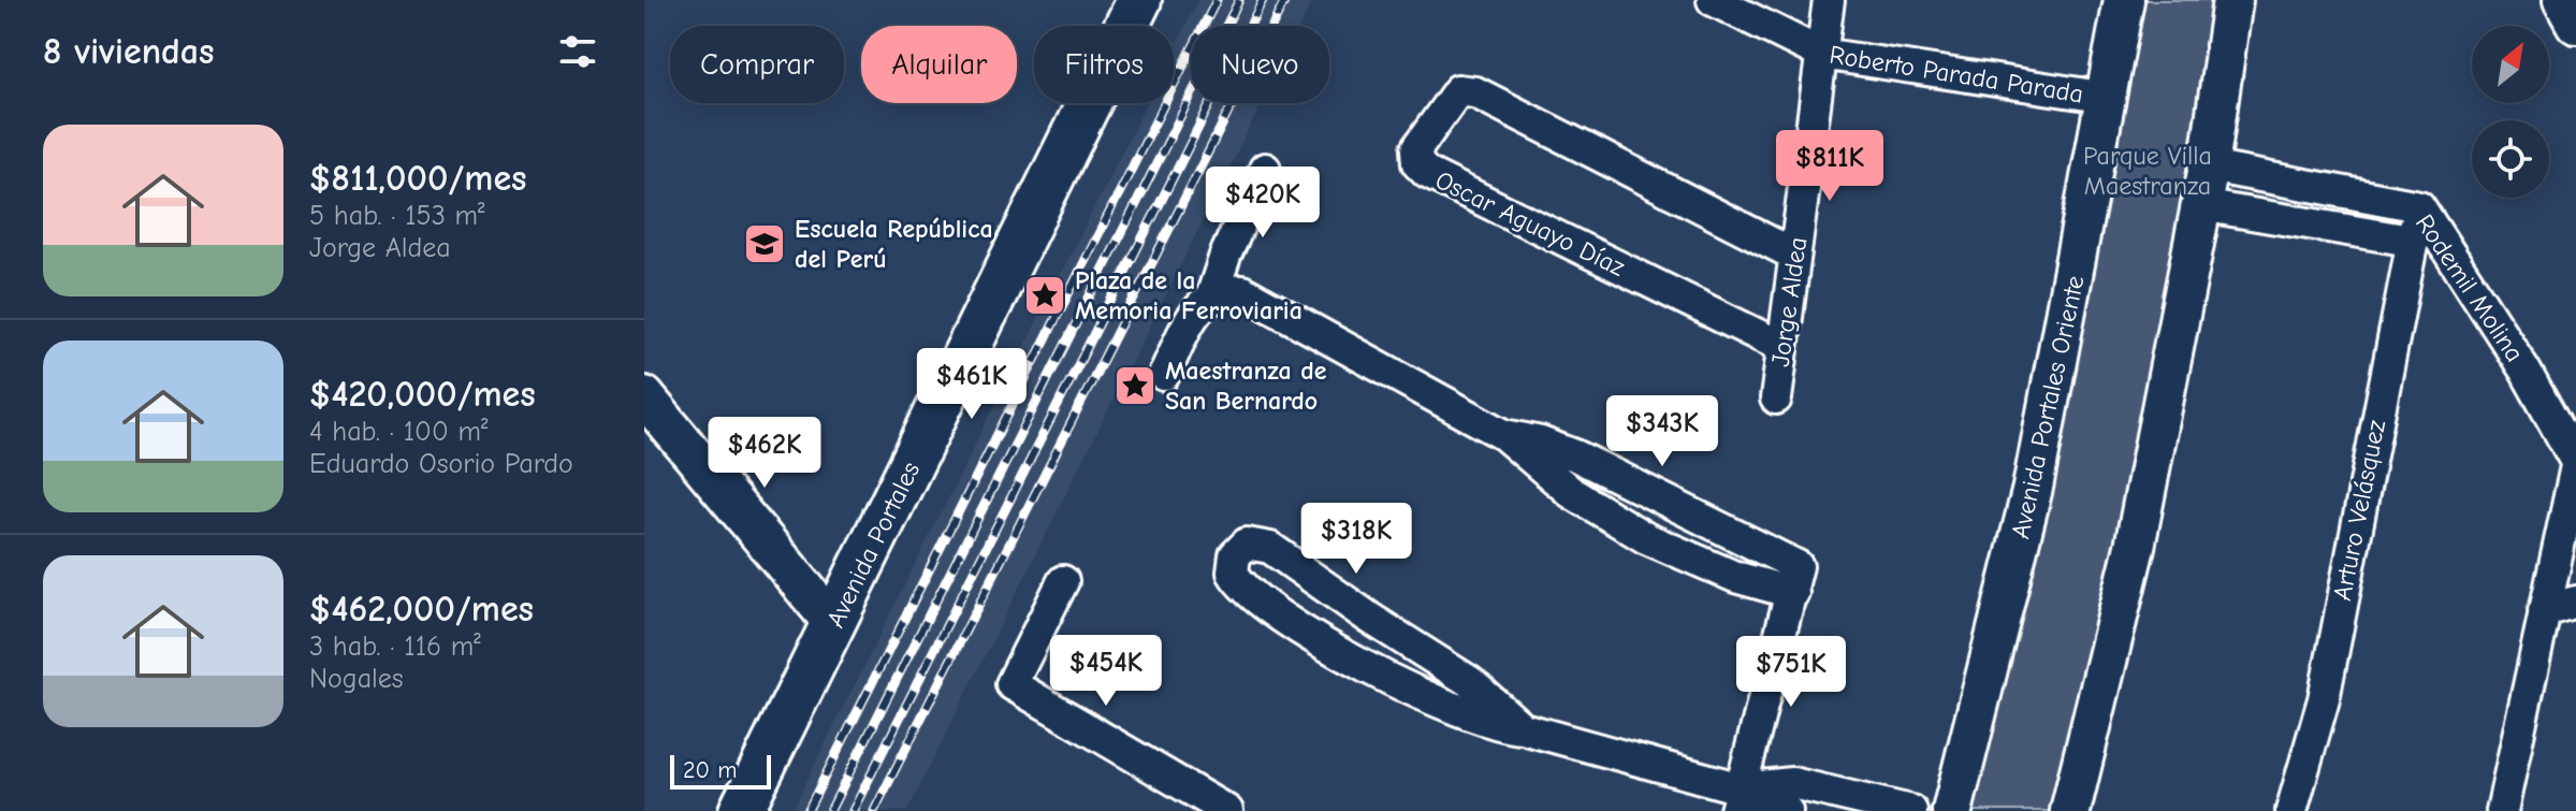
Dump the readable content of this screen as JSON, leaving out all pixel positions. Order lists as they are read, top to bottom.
{
  "streets": {
    "main road": ["Avenida Portales"],
    "street": [
      "Roberto Parada Parada",
      "Oscar Aguayo Díaz",
      "Rodemil Molina",
      "Jorge Aldea",
      "Avenida Portales Oriente",
      "Arturo Velásquez"
    ]
  },
  "crossings": [
    ["Roberto Parada Parada", "Jorge Aldea"],
    ["Roberto Parada Parada", "Avenida Portales Oriente"],
    ["Oscar Aguayo Díaz", "Jorge Aldea"],
    ["Rodemil Molina", "Arturo Velásquez"]
  ],
  "parks": ["Parque Villa Maestranza"],
  "places": {
    "school or university": ["Escuela República del Perú"],
    "place": ["Plaza de la Memoria Ferroviaria", "Maestranza de San Bernardo"]
  },
  "scale_bar": "20 m",
  "north": "top right",
  "page": {
    "heading": "8 viviendas",
    "chip": [
      "Comprar",
      "Alquilar",
      "Filtros",
      "Nuevo"
    ],
    "list": [
      {
        "name": "$811,000/mes",
        "note": "5 hab. · 153 m² · Jorge Aldea"
      },
      {
        "name": "$420,000/mes",
        "note": "4 hab. · 100 m² · Eduardo Osorio Pardo"
      },
      {
        "name": "$462,000/mes",
        "note": "3 hab. · 116 m² · Nogales"
      }
    ],
    "price": [
      "$811K",
      "$420K",
      "$461K",
      "$343K",
      "$462K",
      "$318K",
      "$454K",
      "$751K"
    ],
    "scale": "20 m"
  }
}
